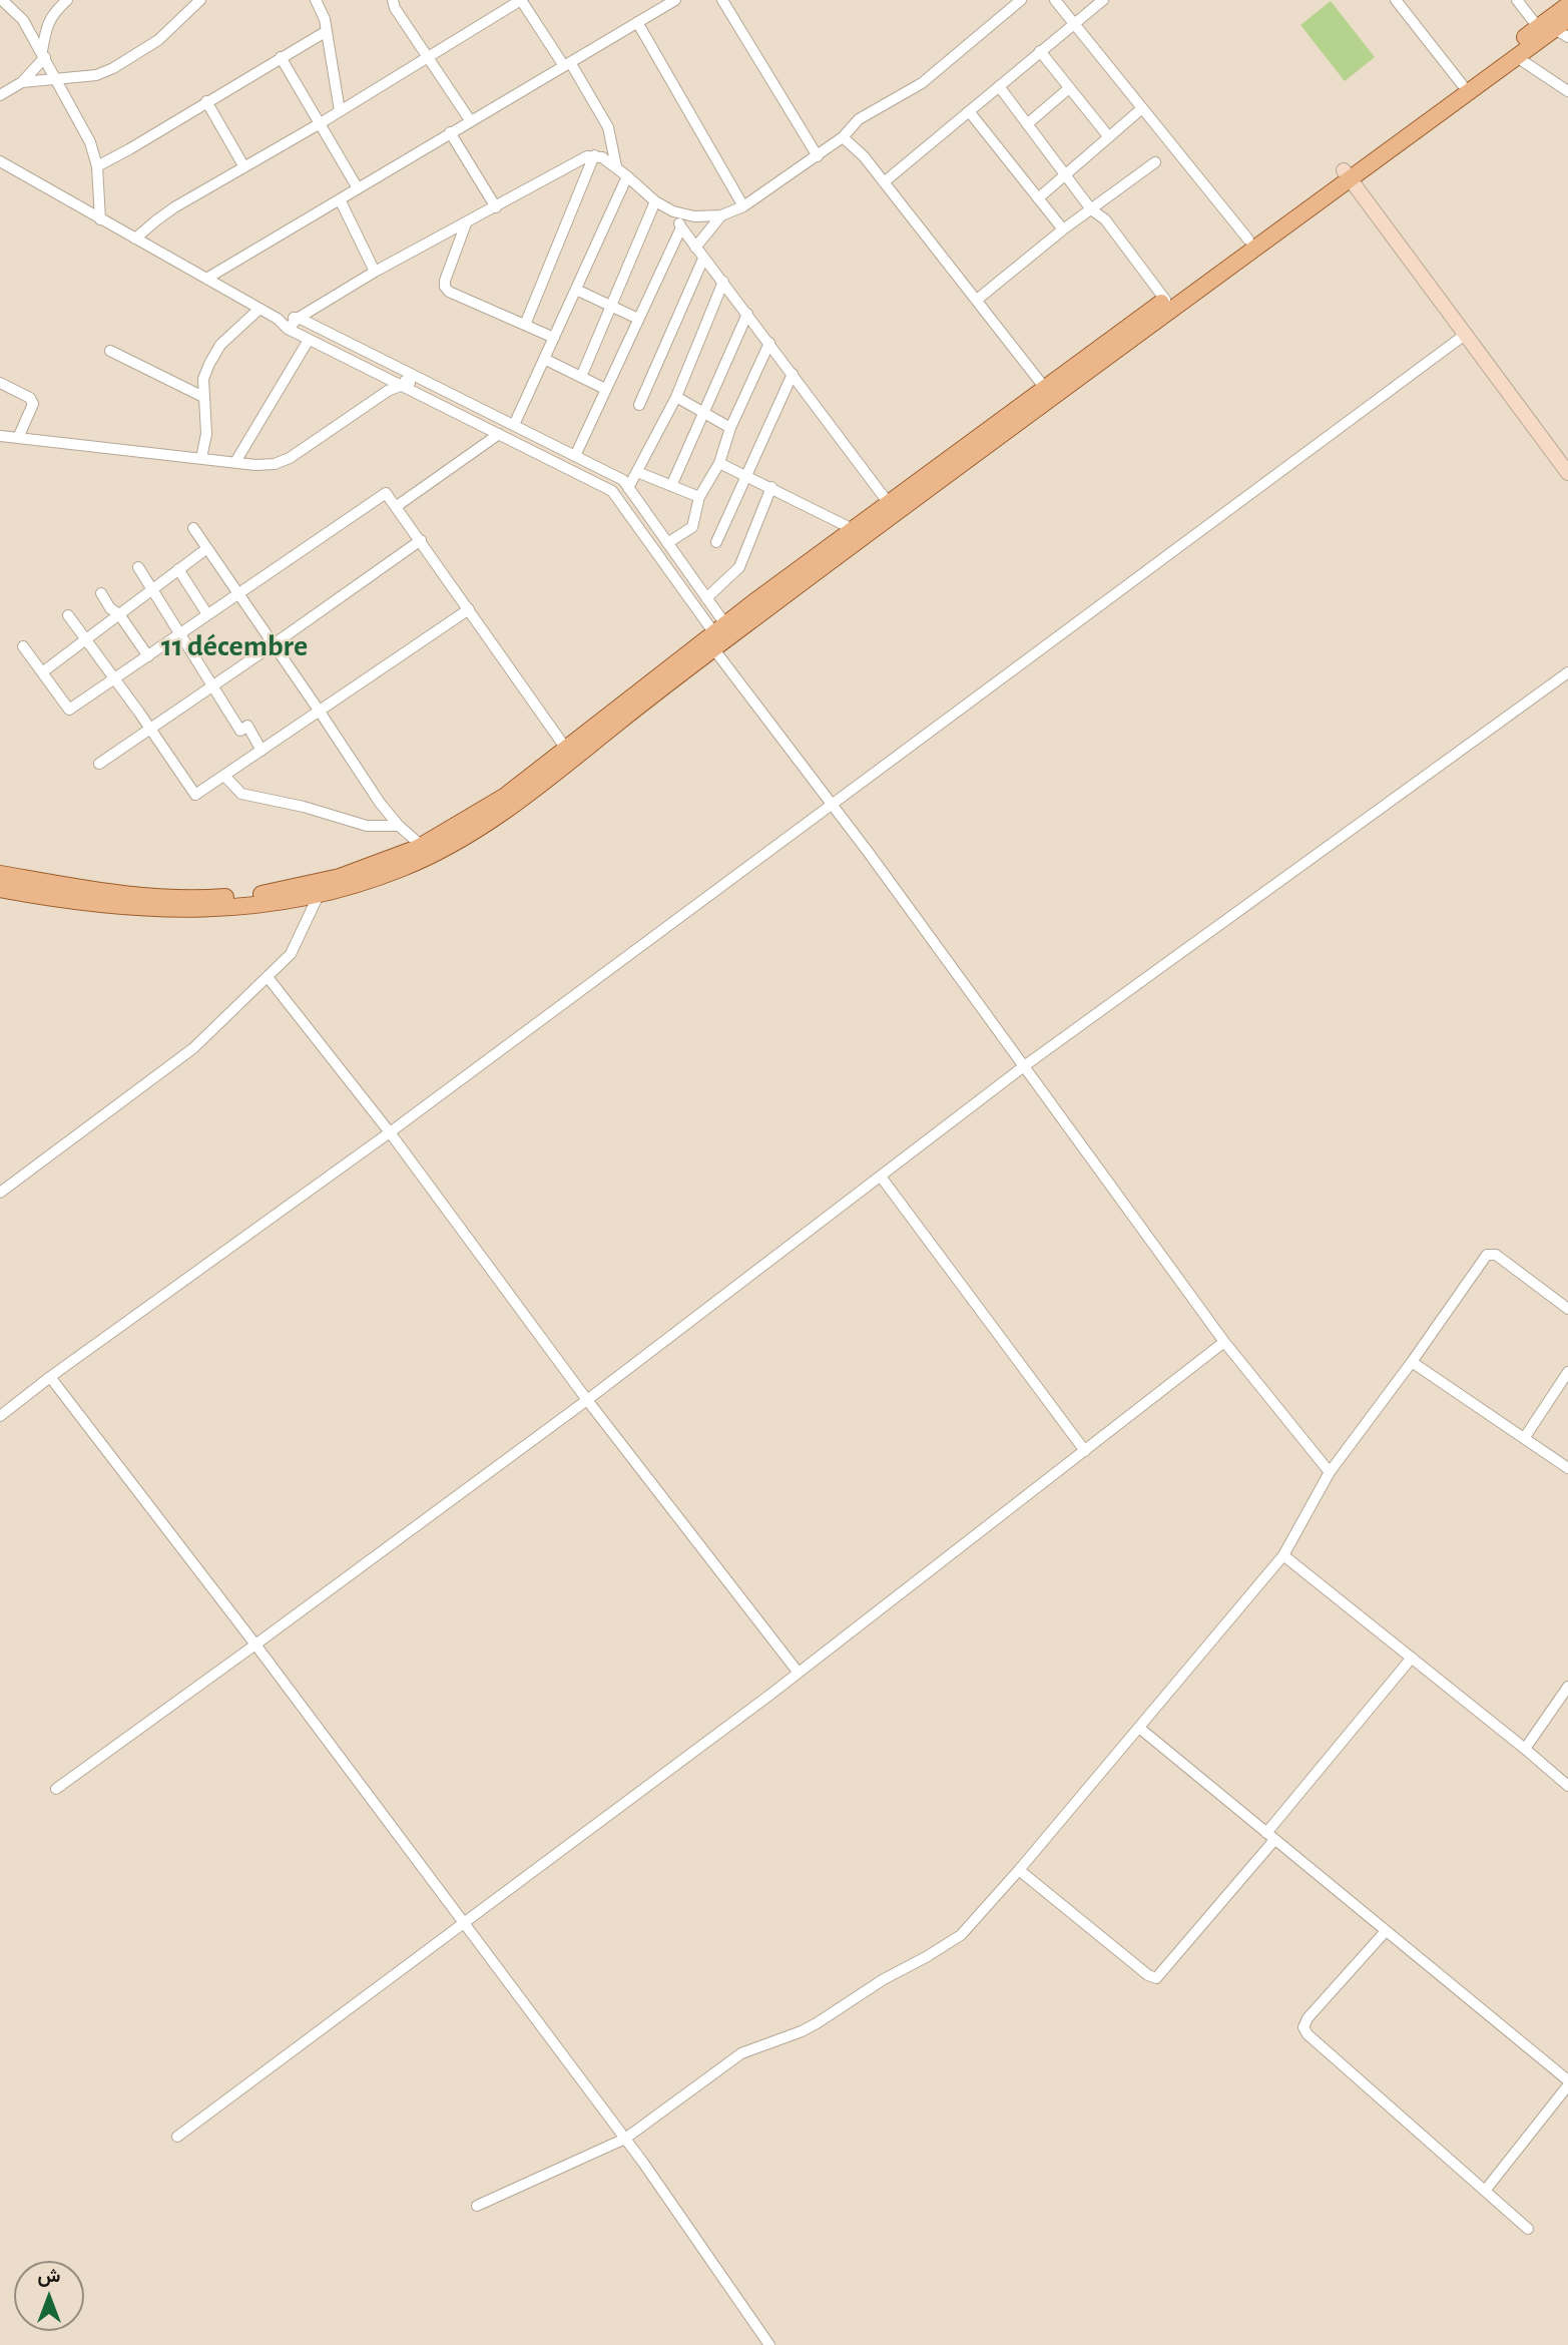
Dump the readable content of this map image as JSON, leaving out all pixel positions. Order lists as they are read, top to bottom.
{
  "districts": ["11 décembre"],
  "north": "top"
}
